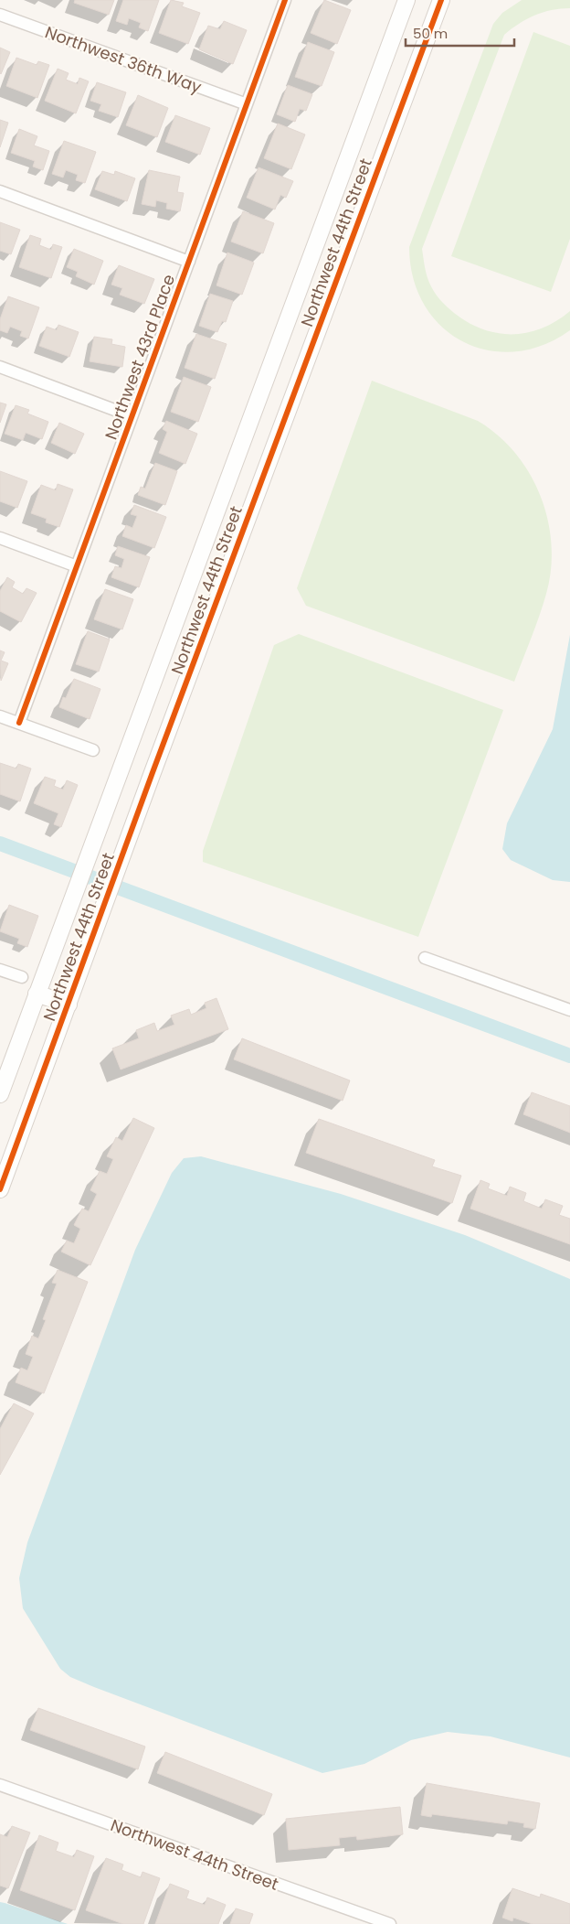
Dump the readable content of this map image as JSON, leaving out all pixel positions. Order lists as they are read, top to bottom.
{
  "streets": {
    "street": ["Northwest 36th Way", "Northwest 44th Street", "Northwest 43rd Place"]
  },
  "crossings": [
    ["Northwest 36th Way", "Northwest 43rd Place"]
  ],
  "scale_bar": "50 m"
}
